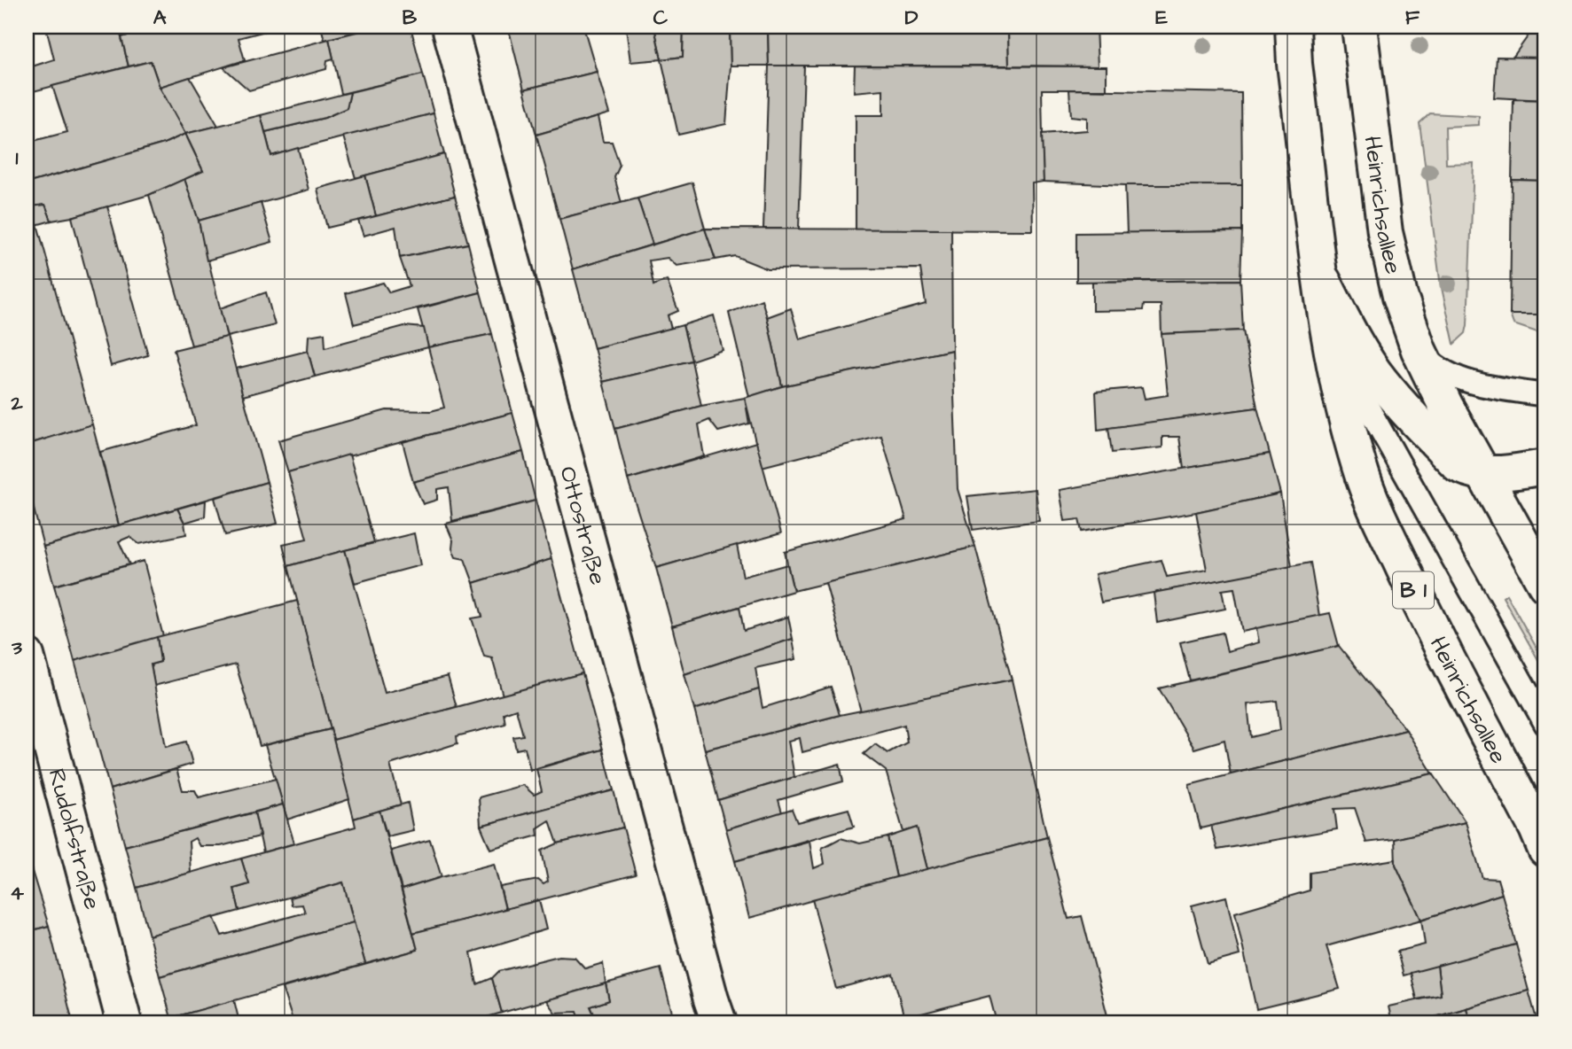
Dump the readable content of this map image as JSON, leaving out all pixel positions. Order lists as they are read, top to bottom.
{
  "streets": {
    "street": [
      "Heinrichsallee",
      "Ottostraße",
      "B 1",
      "Rudolfstraße"
    ]
  },
  "grid": {
    "columns": [
      "A",
      "B",
      "C",
      "D",
      "E",
      "F"
    ],
    "rows": [
      "1",
      "2",
      "3",
      "4"
    ]
  }
}
